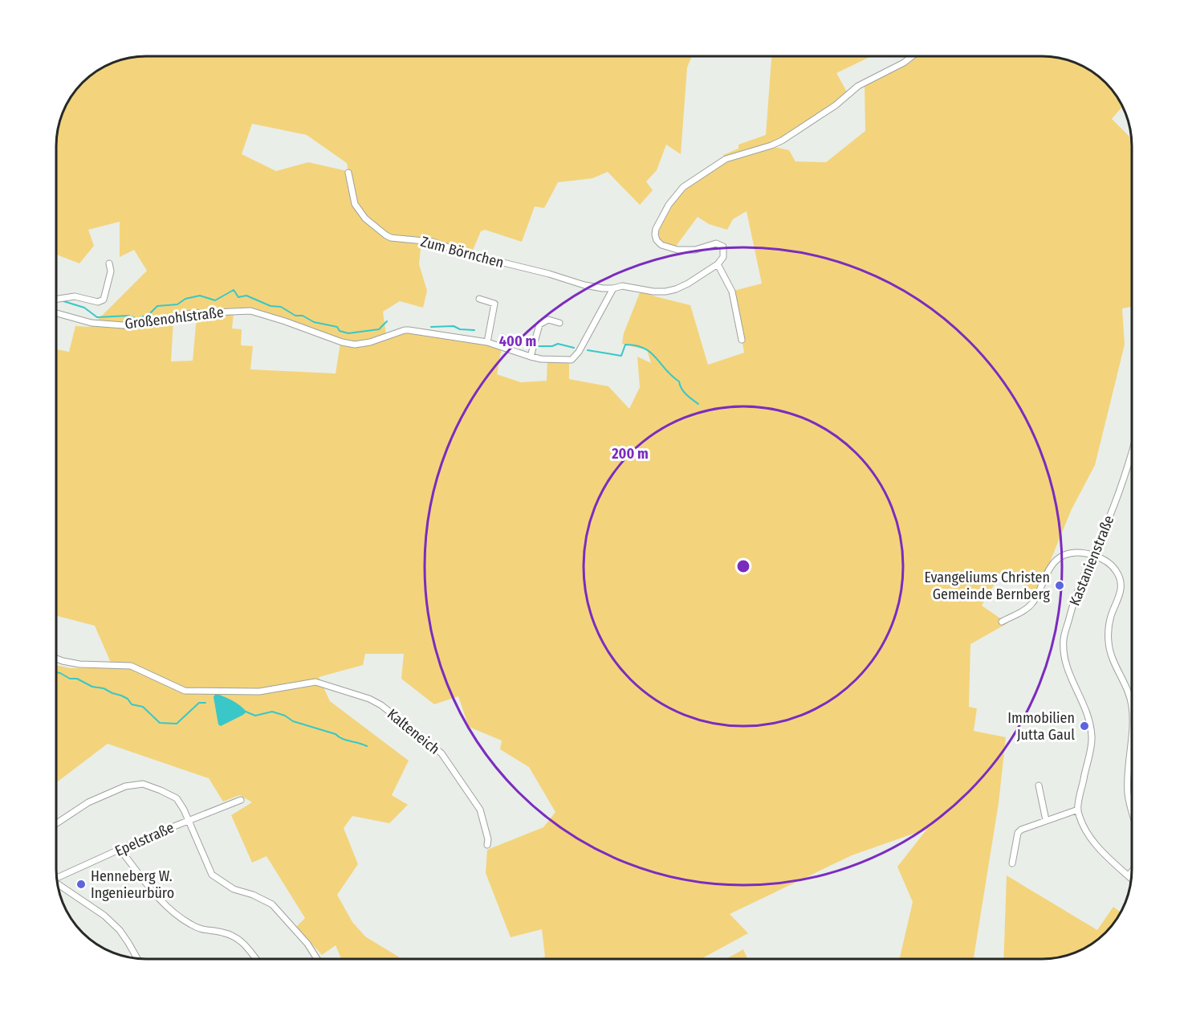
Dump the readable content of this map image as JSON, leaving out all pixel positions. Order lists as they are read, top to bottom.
{
  "streets": {
    "street": [
      "Zum Börnchen",
      "Großenohlstraße",
      "Kastanienstraße",
      "Kalteneich",
      "Epelstraße"
    ]
  },
  "places": ["Evangeliums Christen Gemeinde Bernberg", "Immobilien Jutta Gaul", "Henneberg W. Ingenieurbüro"],
  "rings": ["400 m", "200 m"]
}
